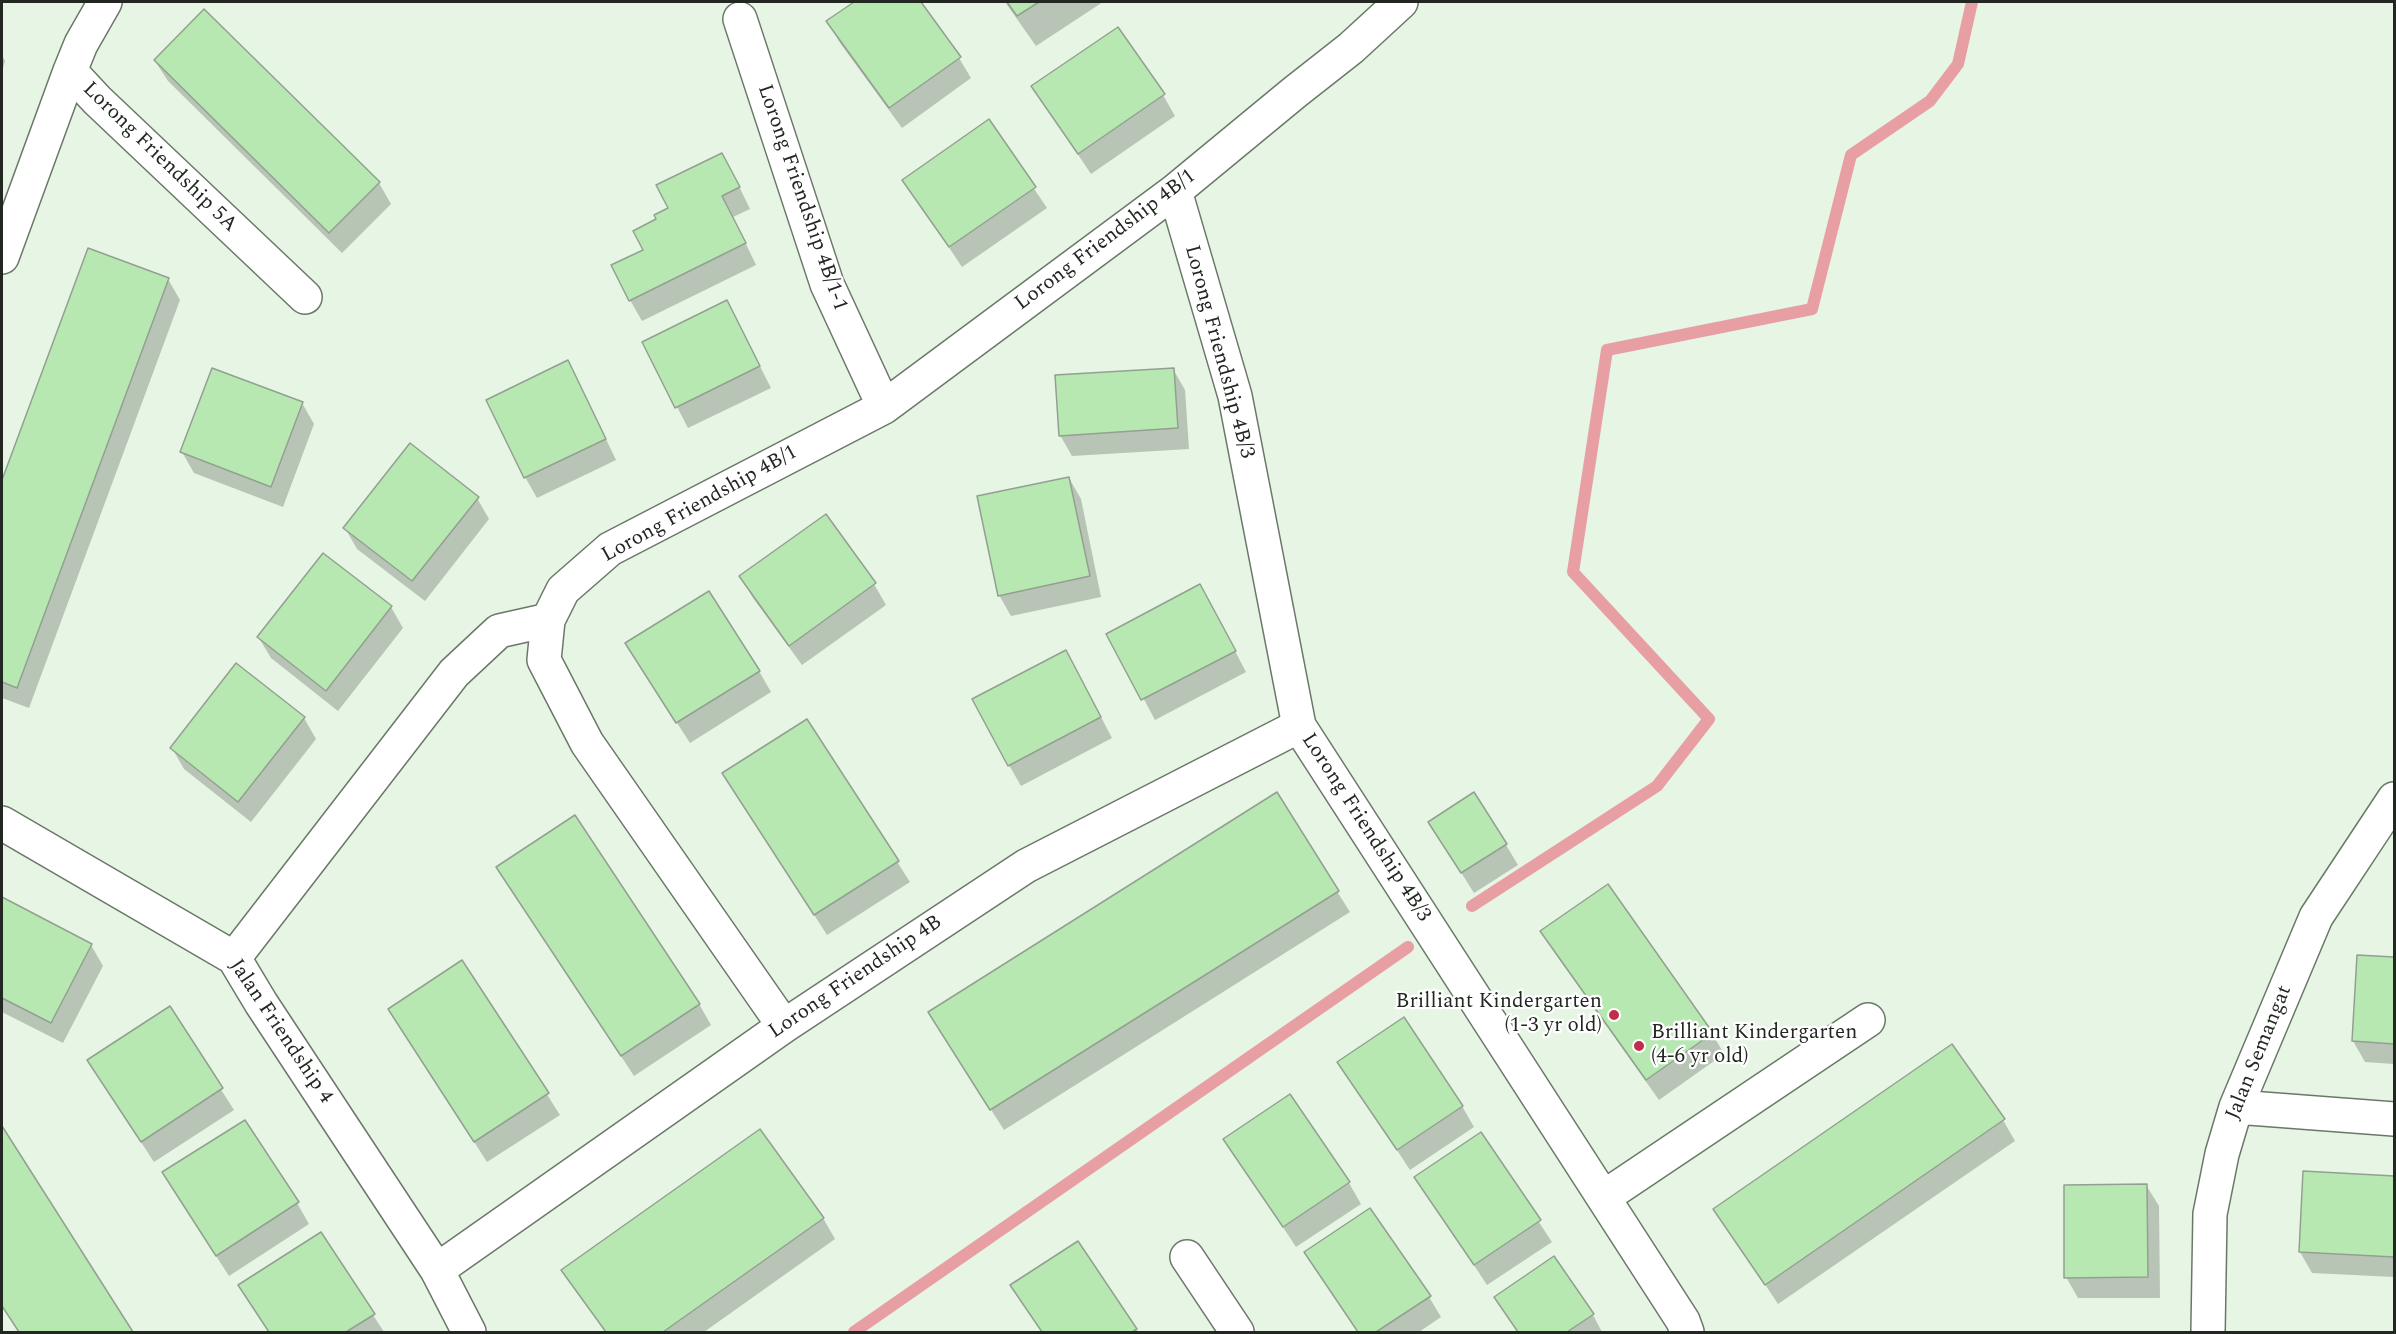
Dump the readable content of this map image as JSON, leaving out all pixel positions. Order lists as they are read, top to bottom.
{
  "streets": {
    "street": [
      "Lorong Friendship 5A",
      "Lorong Friendship 4B/1-1",
      "Lorong Friendship 4B/1",
      "Lorong Friendship 4B/3",
      "Lorong Friendship 4B",
      "Jalan Friendship 4",
      "Jalan Semangat"
    ]
  },
  "crossings": [
    ["Lorong Friendship 4B/1-1", "Lorong Friendship 4B/1"],
    ["Lorong Friendship 4B/1", "Lorong Friendship 4B/3"],
    ["Lorong Friendship 4B/1", "Lorong Friendship 4B"],
    ["Lorong Friendship 4B/3", "Lorong Friendship 4B"],
    ["Lorong Friendship 4B", "Jalan Friendship 4"]
  ],
  "places": ["Brilliant Kindergarten (1-3 yr old)", "Brilliant Kindergarten (4-6 yr old)"]
}
